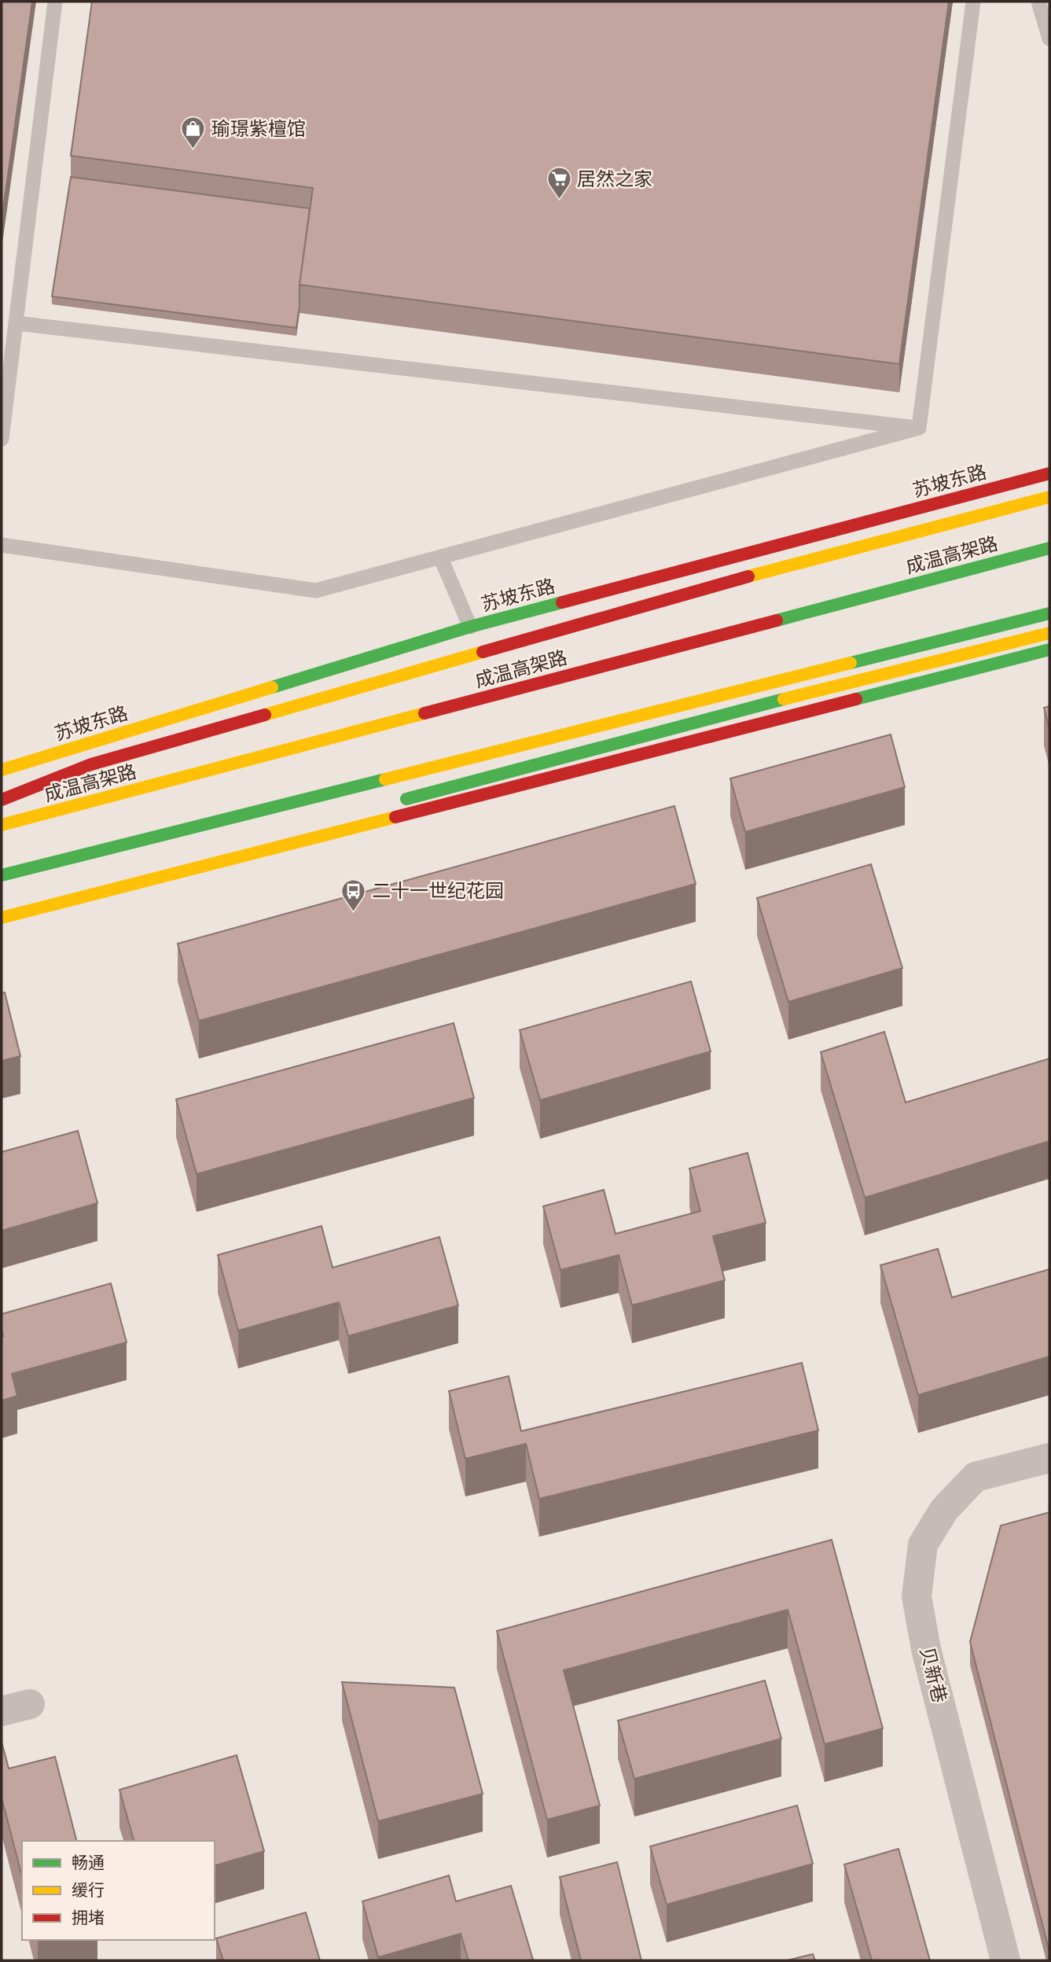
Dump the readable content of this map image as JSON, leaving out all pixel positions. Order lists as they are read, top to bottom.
{
  "streets": {
    "main road": ["苏坡东路", "成温高架路"],
    "street": ["贝新巷"]
  },
  "places": {
    "shop": ["瑜璟紫檀馆"],
    "supermarket": ["居然之家"],
    "bus stop": ["二十一世纪花园"]
  },
  "legend": ["畅通", "缓行", "拥堵"]
}
